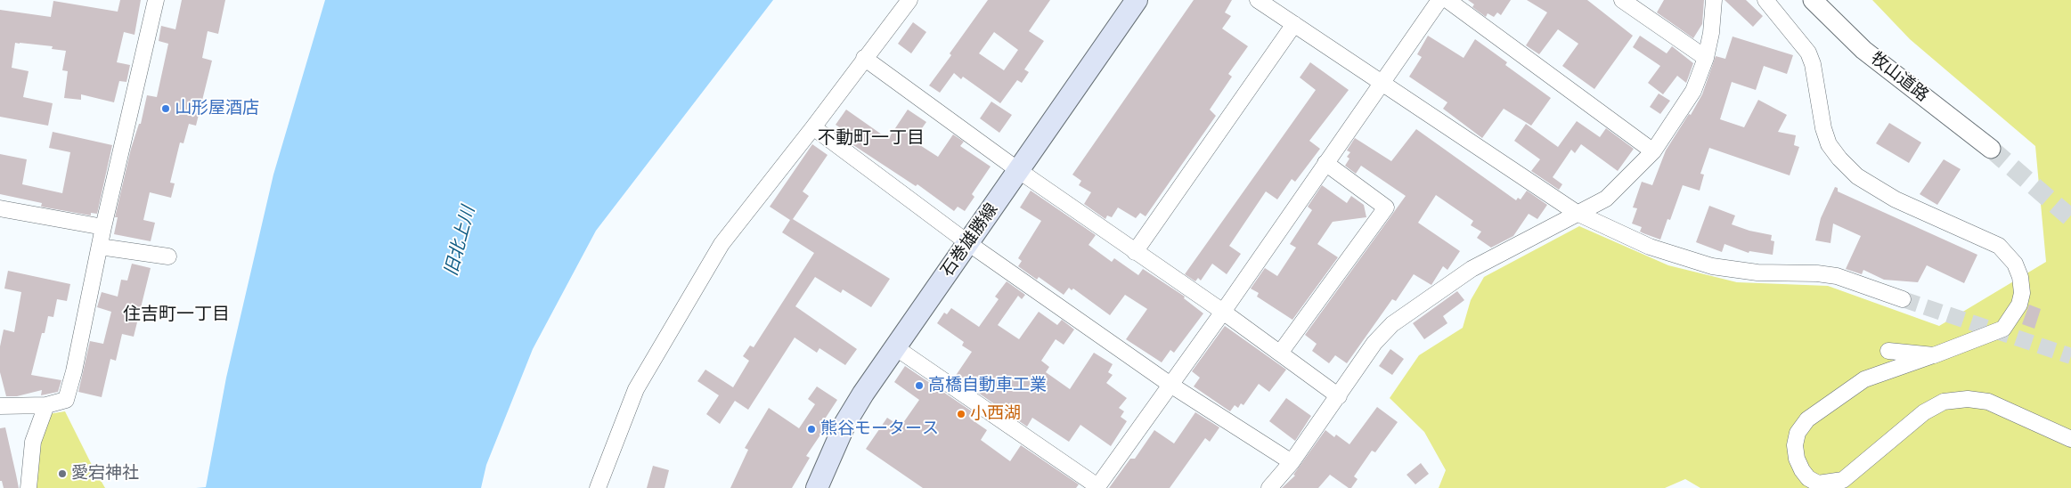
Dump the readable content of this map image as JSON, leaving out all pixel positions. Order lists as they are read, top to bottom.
{
  "streets": {
    "main road": ["石巻雄勝線"],
    "street": ["牧山道路"]
  },
  "districts": ["不動町一丁目", "住吉町一丁目"],
  "water": ["旧北上川"],
  "places": [
    "山形屋酒店",
    "高橋自動車工業",
    "小西湖",
    "熊谷モータース",
    "愛宕神社"
  ]
}
